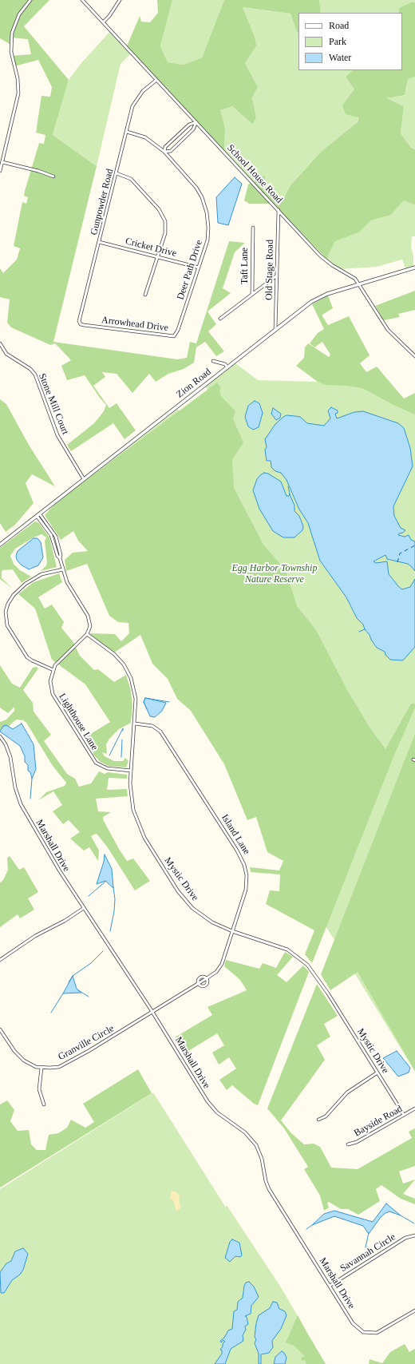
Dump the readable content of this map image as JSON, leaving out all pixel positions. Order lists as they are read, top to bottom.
{
  "streets": {
    "street": [
      "School House Road",
      "Gunpowder Road",
      "Cricket Drive",
      "Taft Lane",
      "Deer Path Drive",
      "Old Stage Road",
      "Arrowhead Drive",
      "Zion Road",
      "Stone Mill Court",
      "Lighthouse Lane",
      "Island Lane",
      "Marshall Drive",
      "Mystic Drive",
      "Granville Circle",
      "Bayside Road",
      "Savannah Circle"
    ]
  },
  "crossings": [
    ["School House Road", "Gunpowder Road"],
    ["School House Road", "Old Stage Road"],
    ["School House Road", "Zion Road"],
    ["Gunpowder Road", "Cricket Drive"],
    ["Gunpowder Road", "Deer Path Drive"],
    ["Gunpowder Road", "Arrowhead Drive"],
    ["Cricket Drive", "Deer Path Drive"],
    ["Deer Path Drive", "Arrowhead Drive"],
    ["Old Stage Road", "Zion Road"],
    ["Zion Road", "Stone Mill Court"],
    ["Lighthouse Lane", "Mystic Drive"],
    ["Island Lane", "Marshall Drive"],
    ["Island Lane", "Mystic Drive"],
    ["Island Lane", "Granville Circle"],
    ["Marshall Drive", "Granville Circle"],
    ["Marshall Drive", "Savannah Circle"],
    ["Mystic Drive", "Bayside Road"]
  ],
  "parks": ["Egg Harbor Township Nature Reserve"],
  "legend": ["Road", "Park", "Water"]
}
